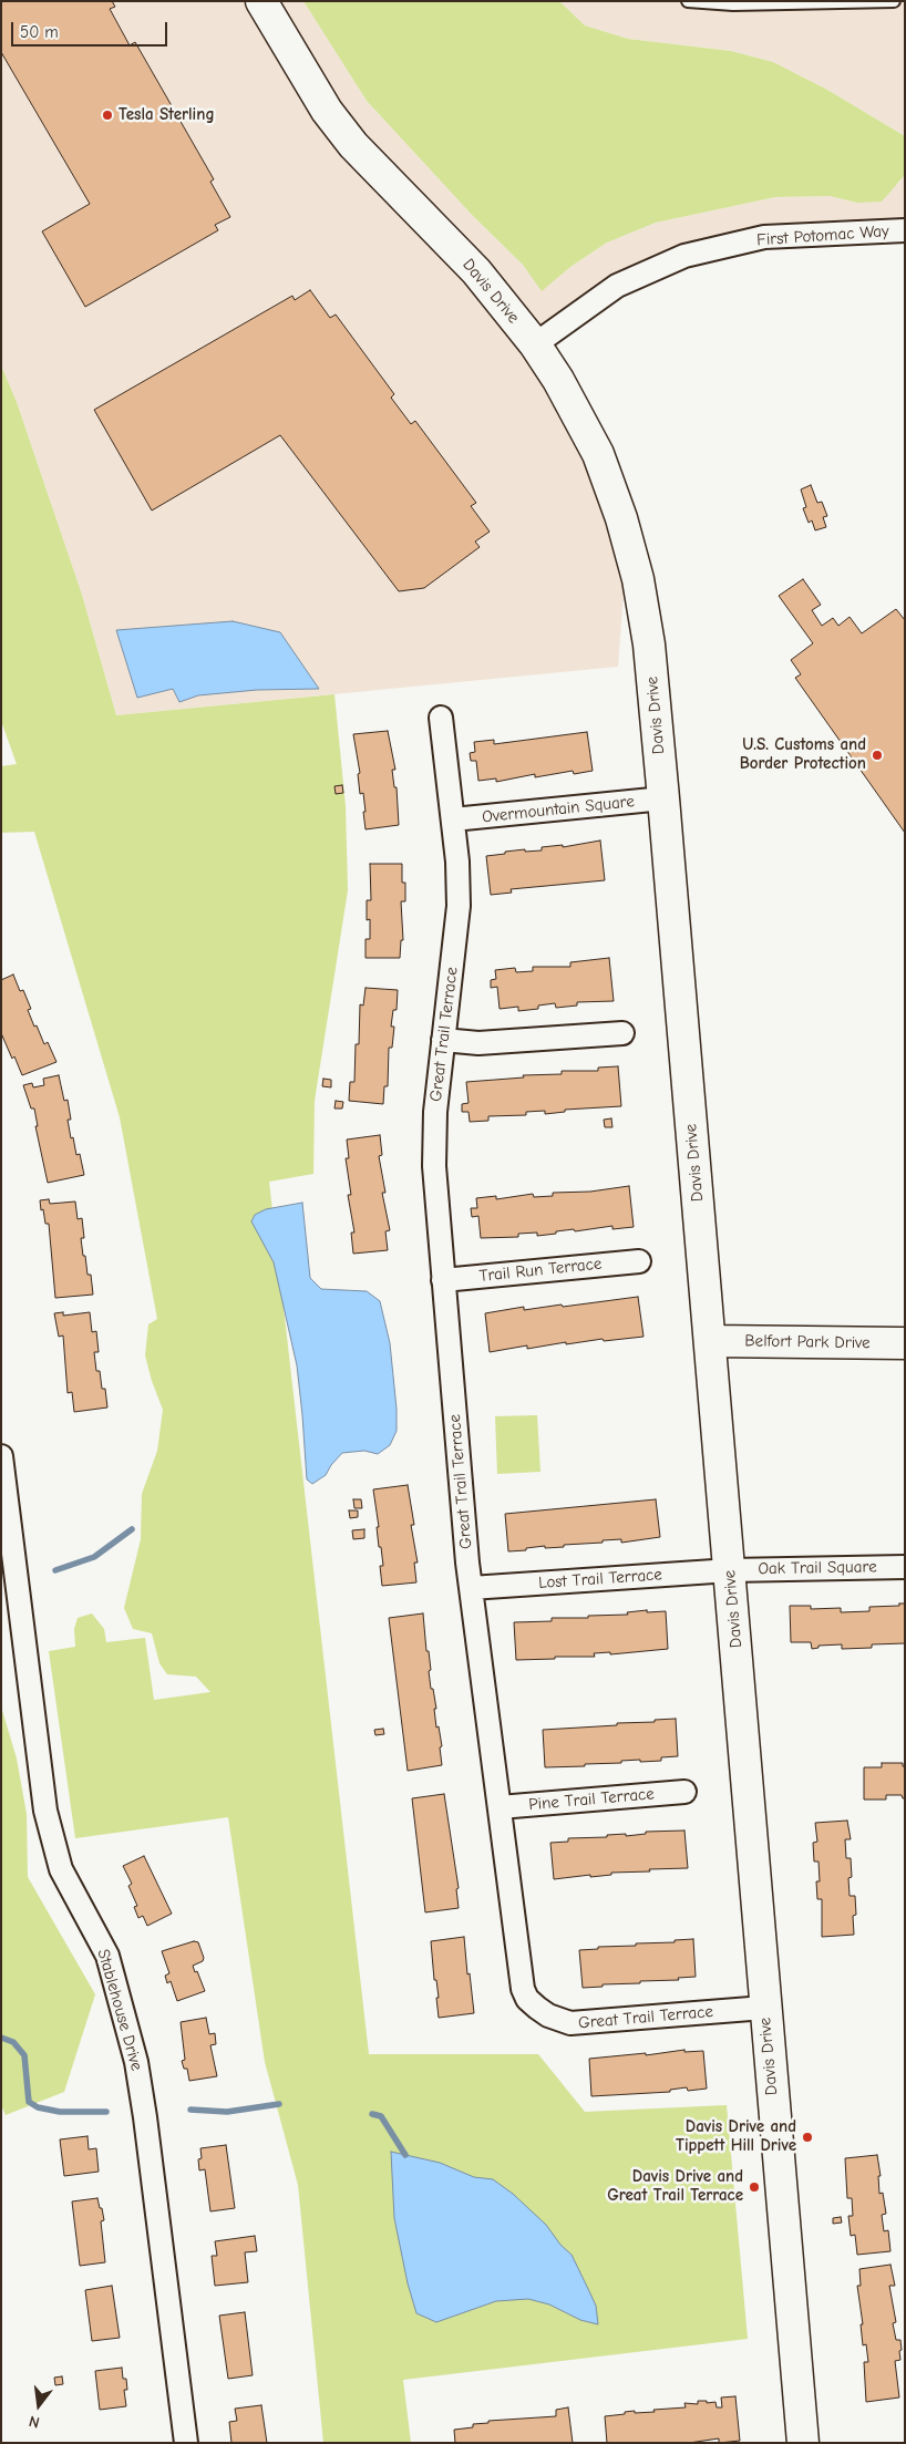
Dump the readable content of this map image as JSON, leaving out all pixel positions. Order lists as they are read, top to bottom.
{
  "streets": {
    "main road": ["Davis Drive", "Belfort Park Drive"],
    "street": [
      "First Potomac Way",
      "Overmountain Square",
      "Great Trail Terrace",
      "Trail Run Terrace",
      "Oak Trail Square",
      "Lost Trail Terrace",
      "Pine Trail Terrace",
      "Stablehouse Drive"
    ]
  },
  "crossings": [
    ["First Potomac Way", "Davis Drive"],
    ["Davis Drive", "Overmountain Square"],
    ["Davis Drive", "Great Trail Terrace"],
    ["Davis Drive", "Belfort Park Drive"],
    ["Davis Drive", "Oak Trail Square"],
    ["Davis Drive", "Lost Trail Terrace"],
    ["Overmountain Square", "Great Trail Terrace"],
    ["Great Trail Terrace", "Trail Run Terrace"],
    ["Great Trail Terrace", "Lost Trail Terrace"],
    ["Great Trail Terrace", "Pine Trail Terrace"],
    ["Oak Trail Square", "Lost Trail Terrace"]
  ],
  "places": [
    "Tesla Sterling",
    "U.S. Customs and Border Protection",
    "Davis Drive and Tippett Hill Drive",
    "Davis Drive and Great Trail Terrace"
  ],
  "scale_bar": "50 m",
  "north": "bottom"
}
